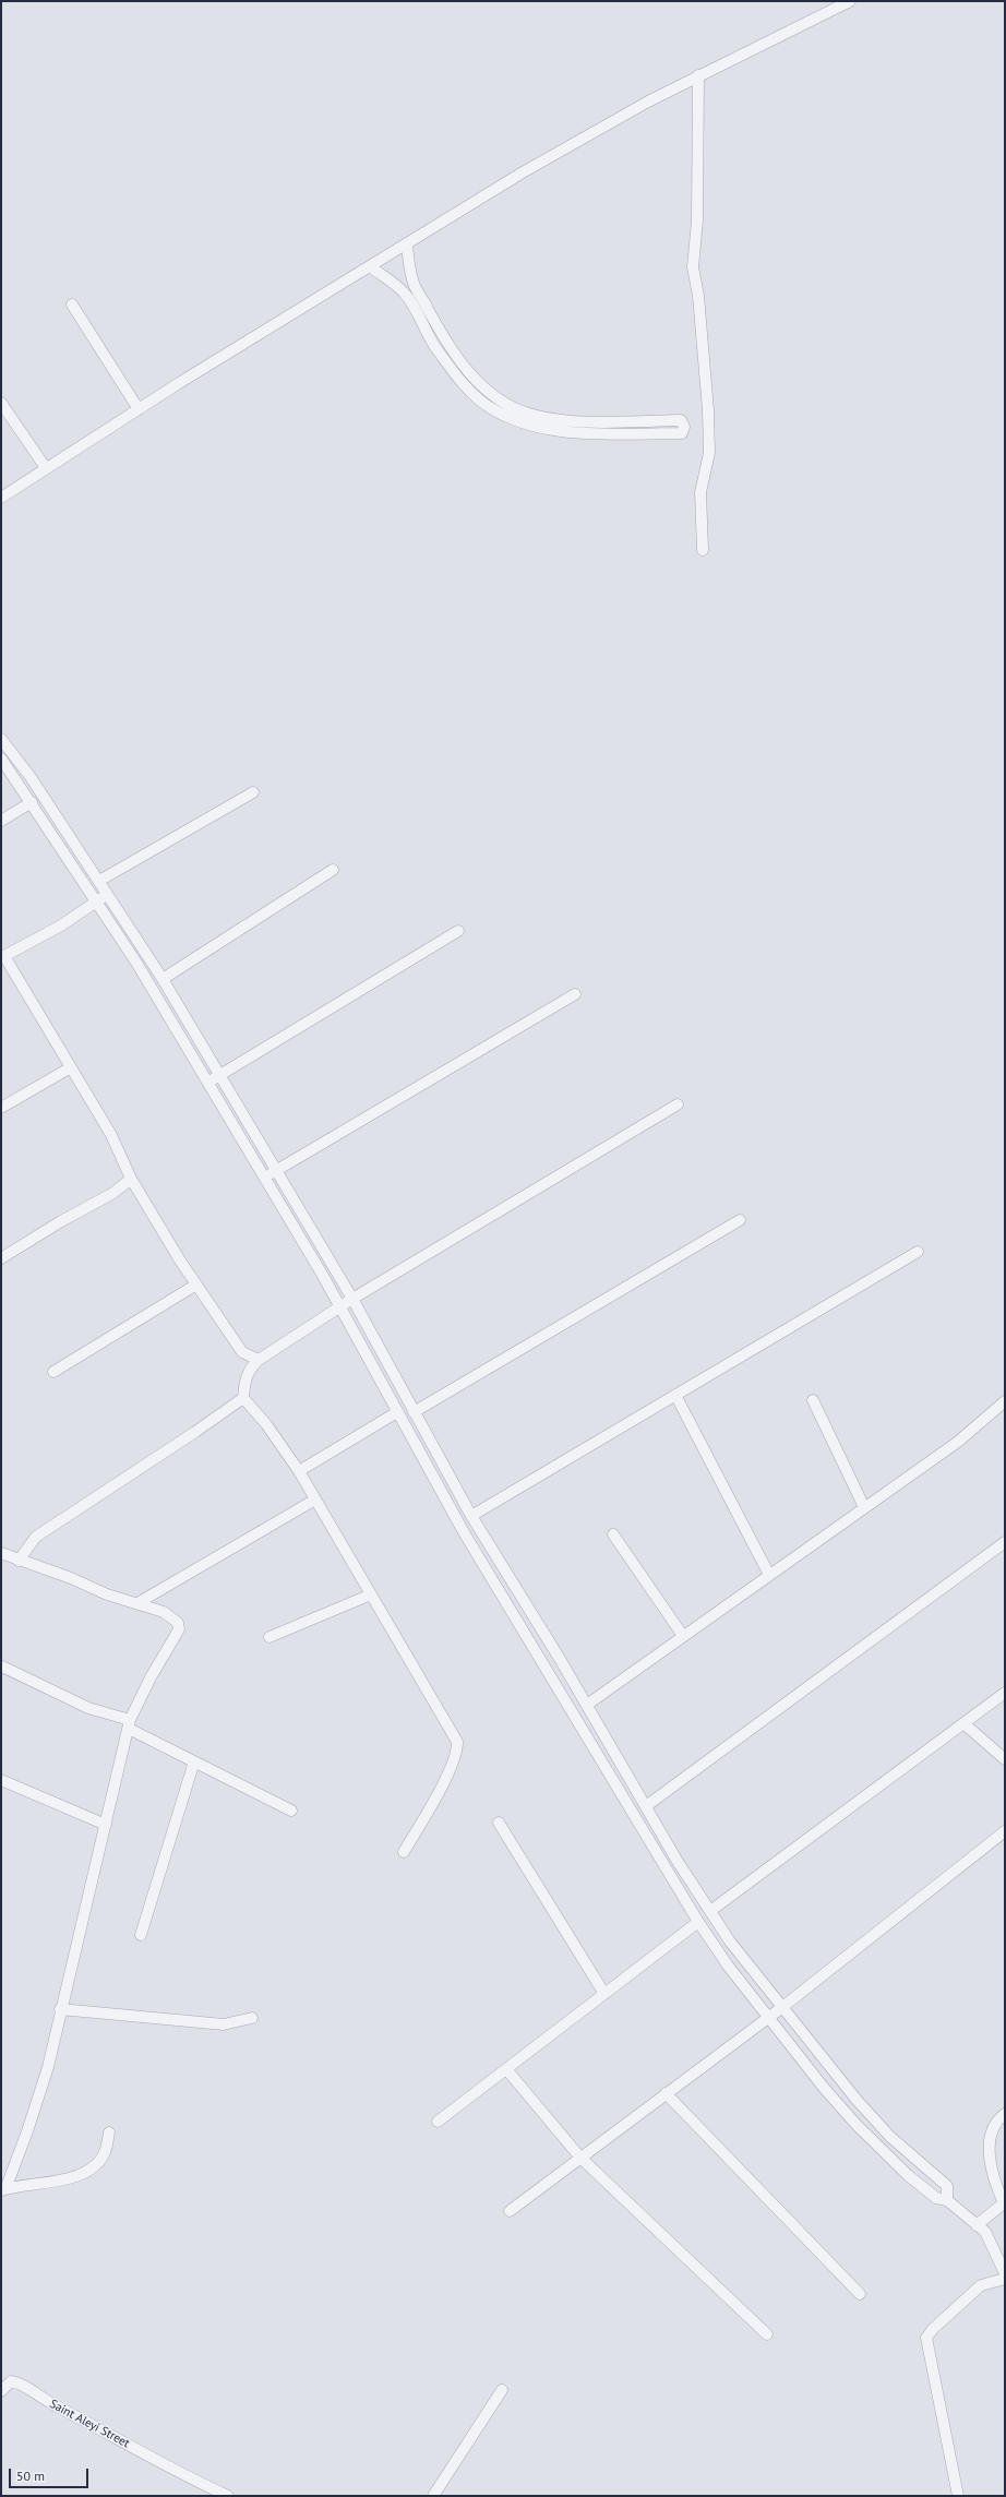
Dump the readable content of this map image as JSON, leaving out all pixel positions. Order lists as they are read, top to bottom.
{
  "streets": {
    "street": ["Saint Aleyi Street"]
  },
  "scale_bar": "50 m"
}
